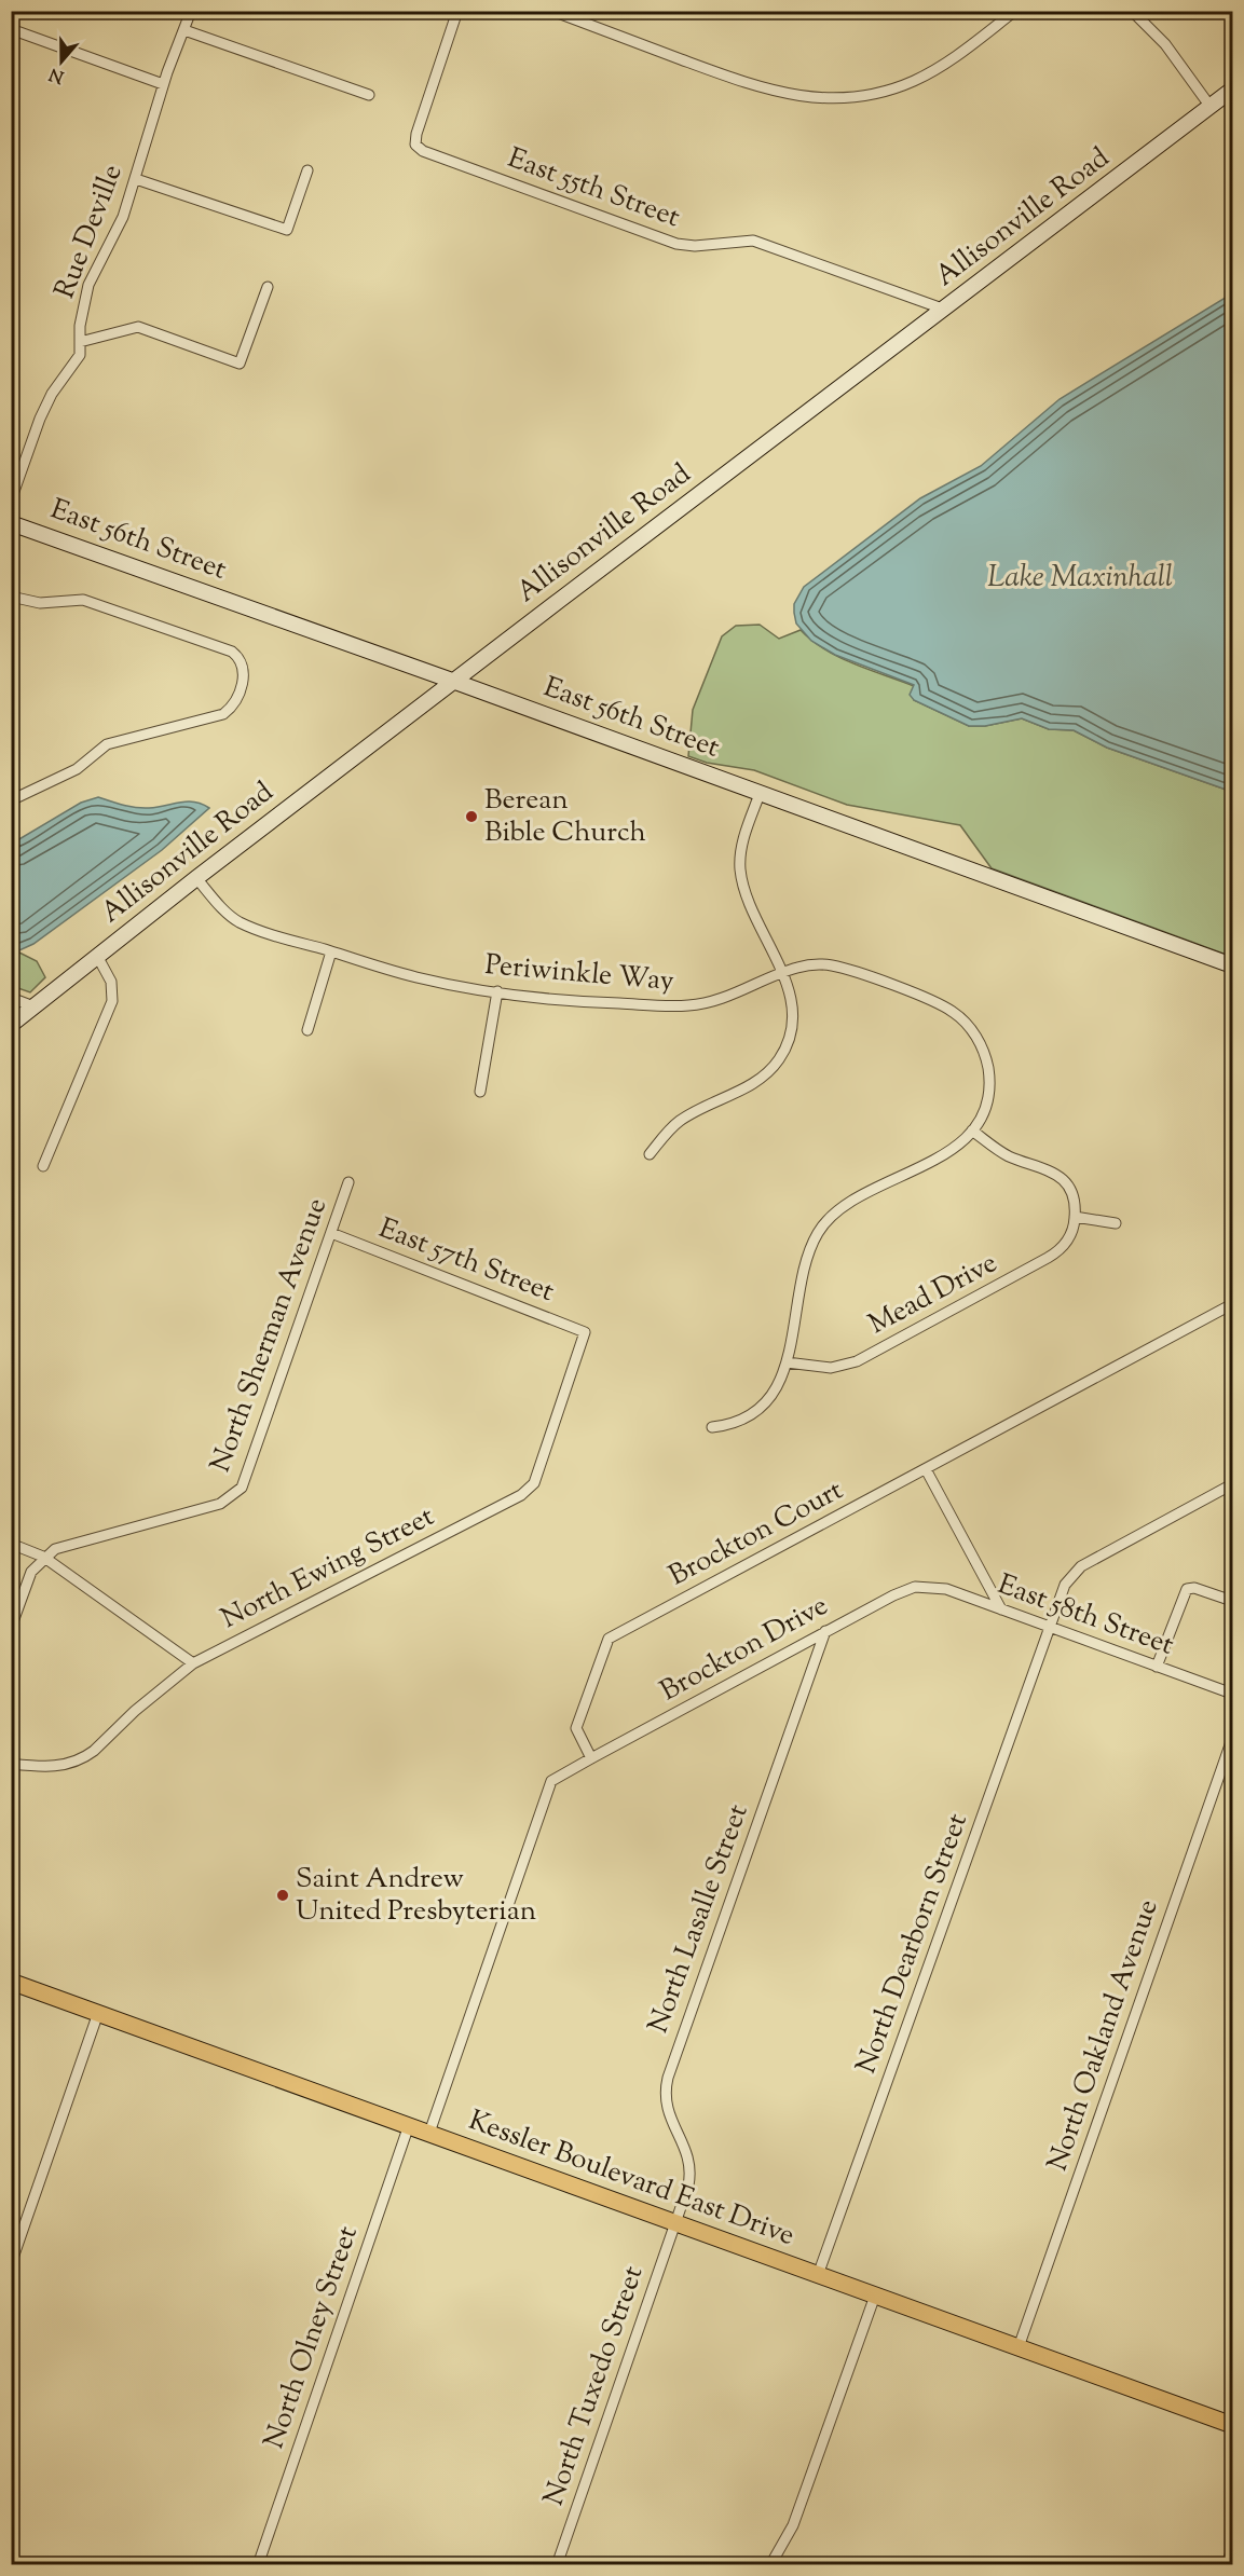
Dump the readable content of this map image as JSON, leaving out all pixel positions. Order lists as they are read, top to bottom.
{
  "streets": {
    "main road": ["Allisonville Road", "East 56th Street", "Kessler Boulevard East Drive"],
    "street": [
      "East 55th Street",
      "Rue Deville",
      "Periwinkle Way",
      "East 57th Street",
      "Mead Drive",
      "North Sherman Avenue",
      "Brockton Court",
      "North Ewing Street",
      "East 58th Street",
      "Brockton Drive",
      "North Lasalle Street",
      "North Dearborn Street",
      "North Oakland Avenue",
      "North Olney Street",
      "North Tuxedo Street"
    ]
  },
  "crossings": [
    ["East 55th Street", "Allisonville Road"],
    ["Allisonville Road", "East 56th Street"],
    ["Allisonville Road", "Periwinkle Way"],
    ["East 57th Street", "North Sherman Avenue"],
    ["East 57th Street", "North Ewing Street"],
    ["Brockton Court", "Brockton Drive"],
    ["East 58th Street", "Brockton Drive"],
    ["East 58th Street", "North Dearborn Street"],
    ["Brockton Drive", "North Lasalle Street"],
    ["North Lasalle Street", "Kessler Boulevard East Drive"],
    ["North Lasalle Street", "North Tuxedo Street"],
    ["North Dearborn Street", "Kessler Boulevard East Drive"],
    ["North Oakland Avenue", "Kessler Boulevard East Drive"],
    ["Kessler Boulevard East Drive", "North Olney Street"],
    ["Kessler Boulevard East Drive", "North Tuxedo Street"]
  ],
  "water": ["Lake Maxinhall"],
  "places": ["Berean Bible Church", "Saint Andrew United Presbyterian"],
  "north": "bottom"
}
